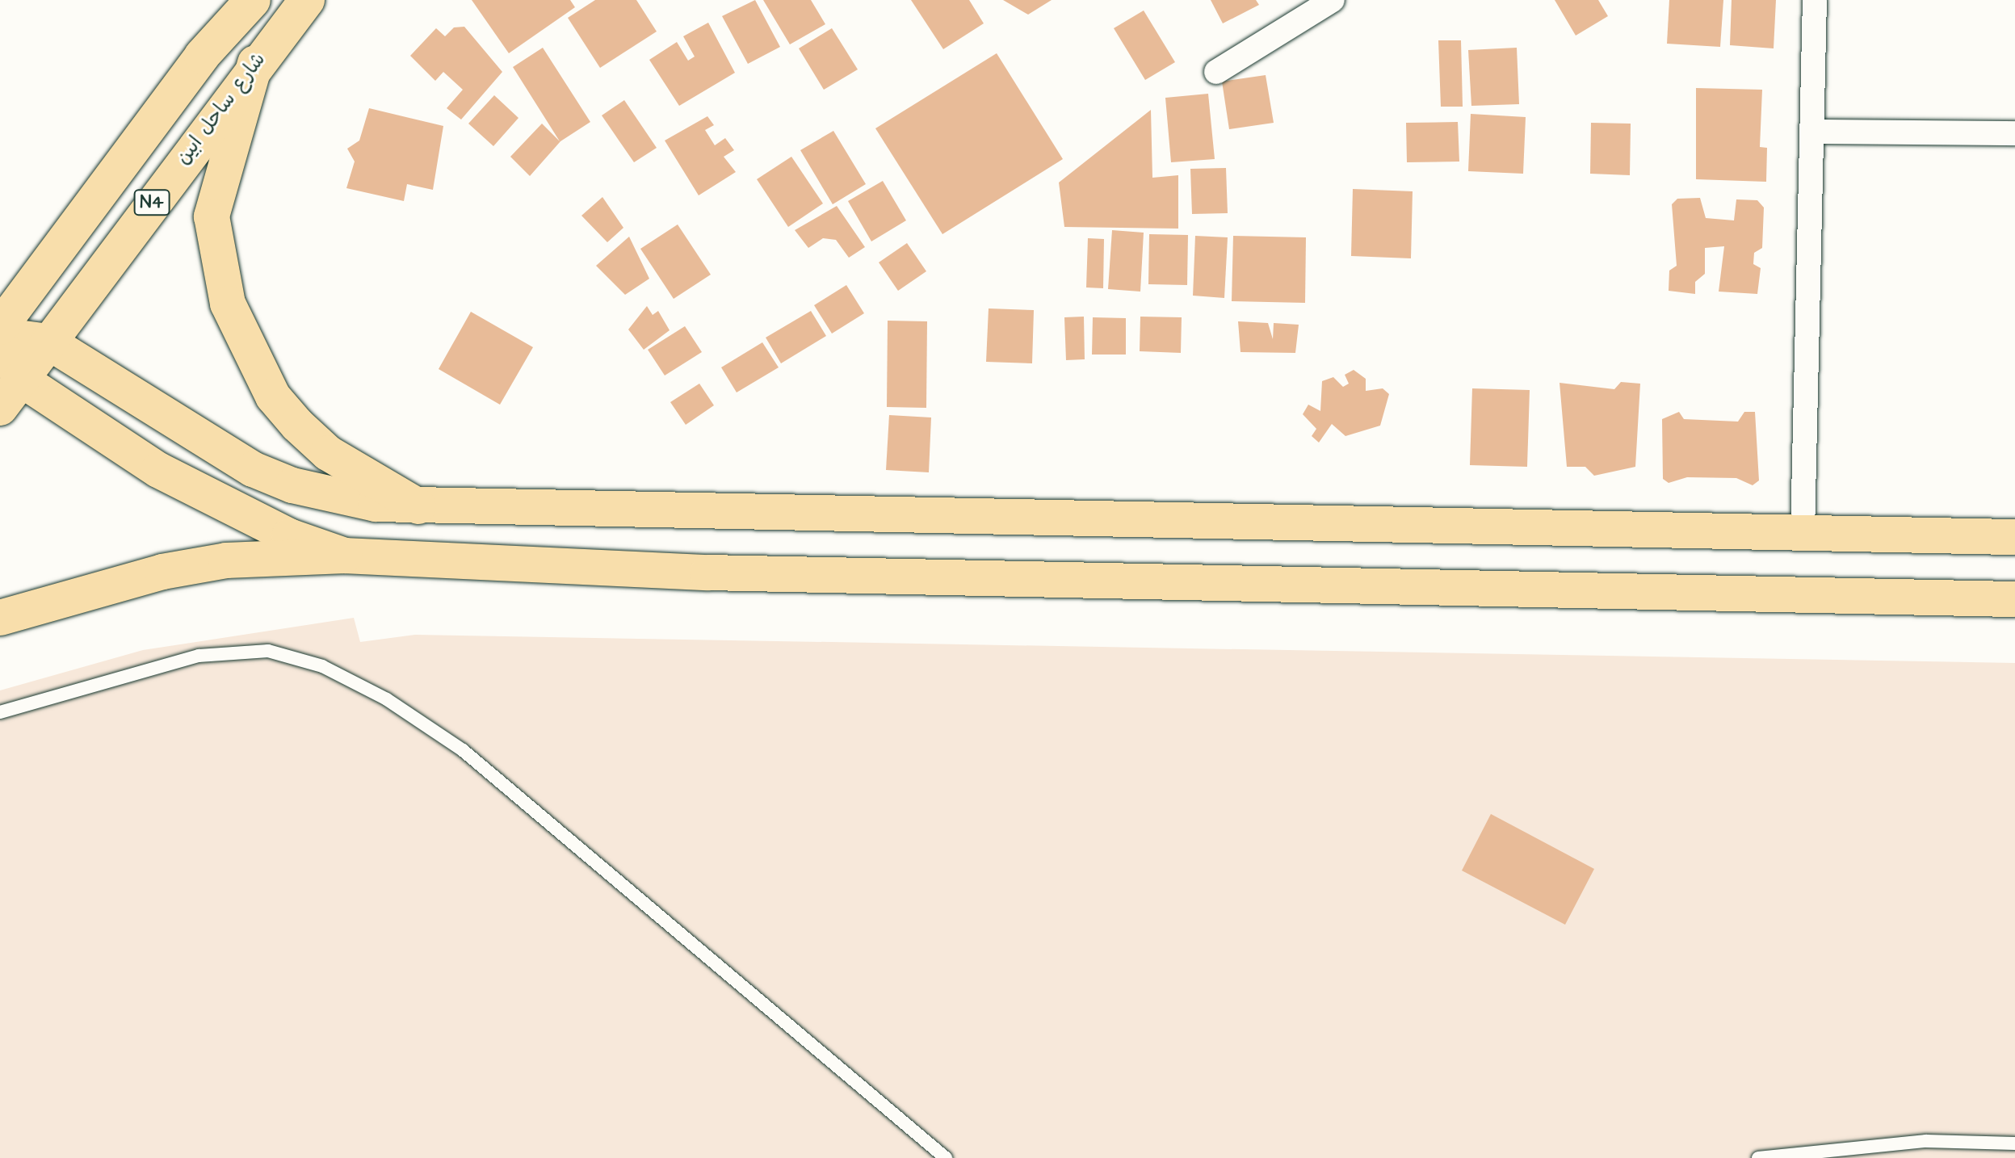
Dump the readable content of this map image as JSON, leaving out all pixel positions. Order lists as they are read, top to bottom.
{
  "streets": {
    "main road": ["شارع ساحل ابين", "N4"]
  }
}
